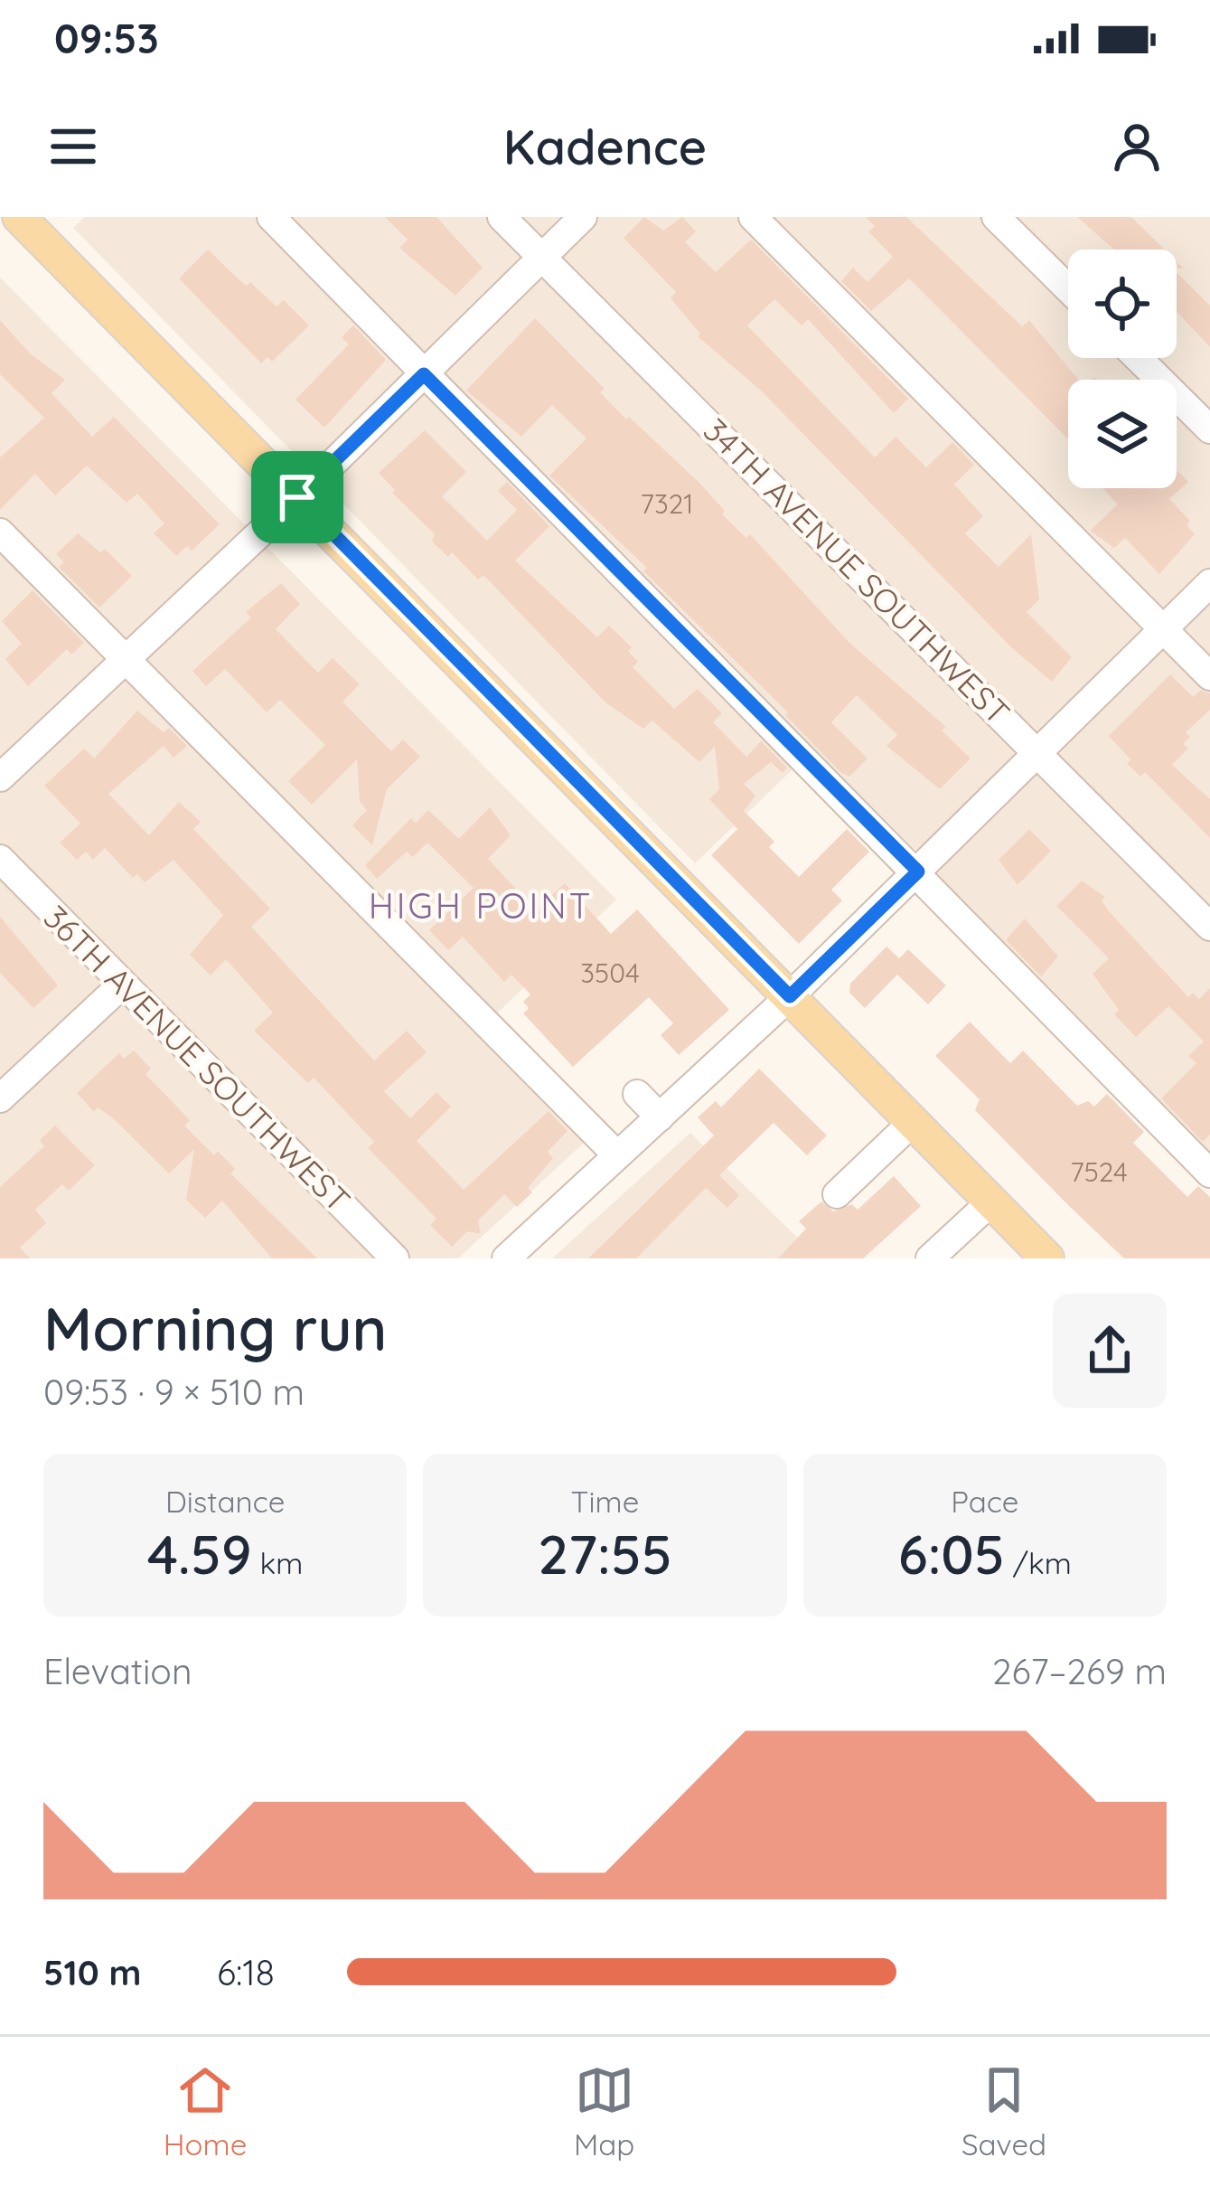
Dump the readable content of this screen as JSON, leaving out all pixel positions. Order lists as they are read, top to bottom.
{
  "streets": {
    "street": ["34TH AVENUE SOUTHWEST", "36TH AVENUE SOUTHWEST"]
  },
  "districts": ["HIGH POINT"],
  "house_numbers": ["7321", "3504", "7524"],
  "page": {
    "status": "09:53",
    "header": "Kadence",
    "heading": ["Morning run", "09:53 · 9 × 510 m"],
    "stats": [
      ["Distance", "4.59 km"],
      ["Time", "27:55"],
      ["Pace", "6:05 /km"]
    ],
    "chart": ["Elevation", "267–269 m"],
    "list": [
      {
        "name": "510 m",
        "note": "6:18"
      }
    ],
    "tabs": ["Home", "Map", "Saved"]
  }
}
